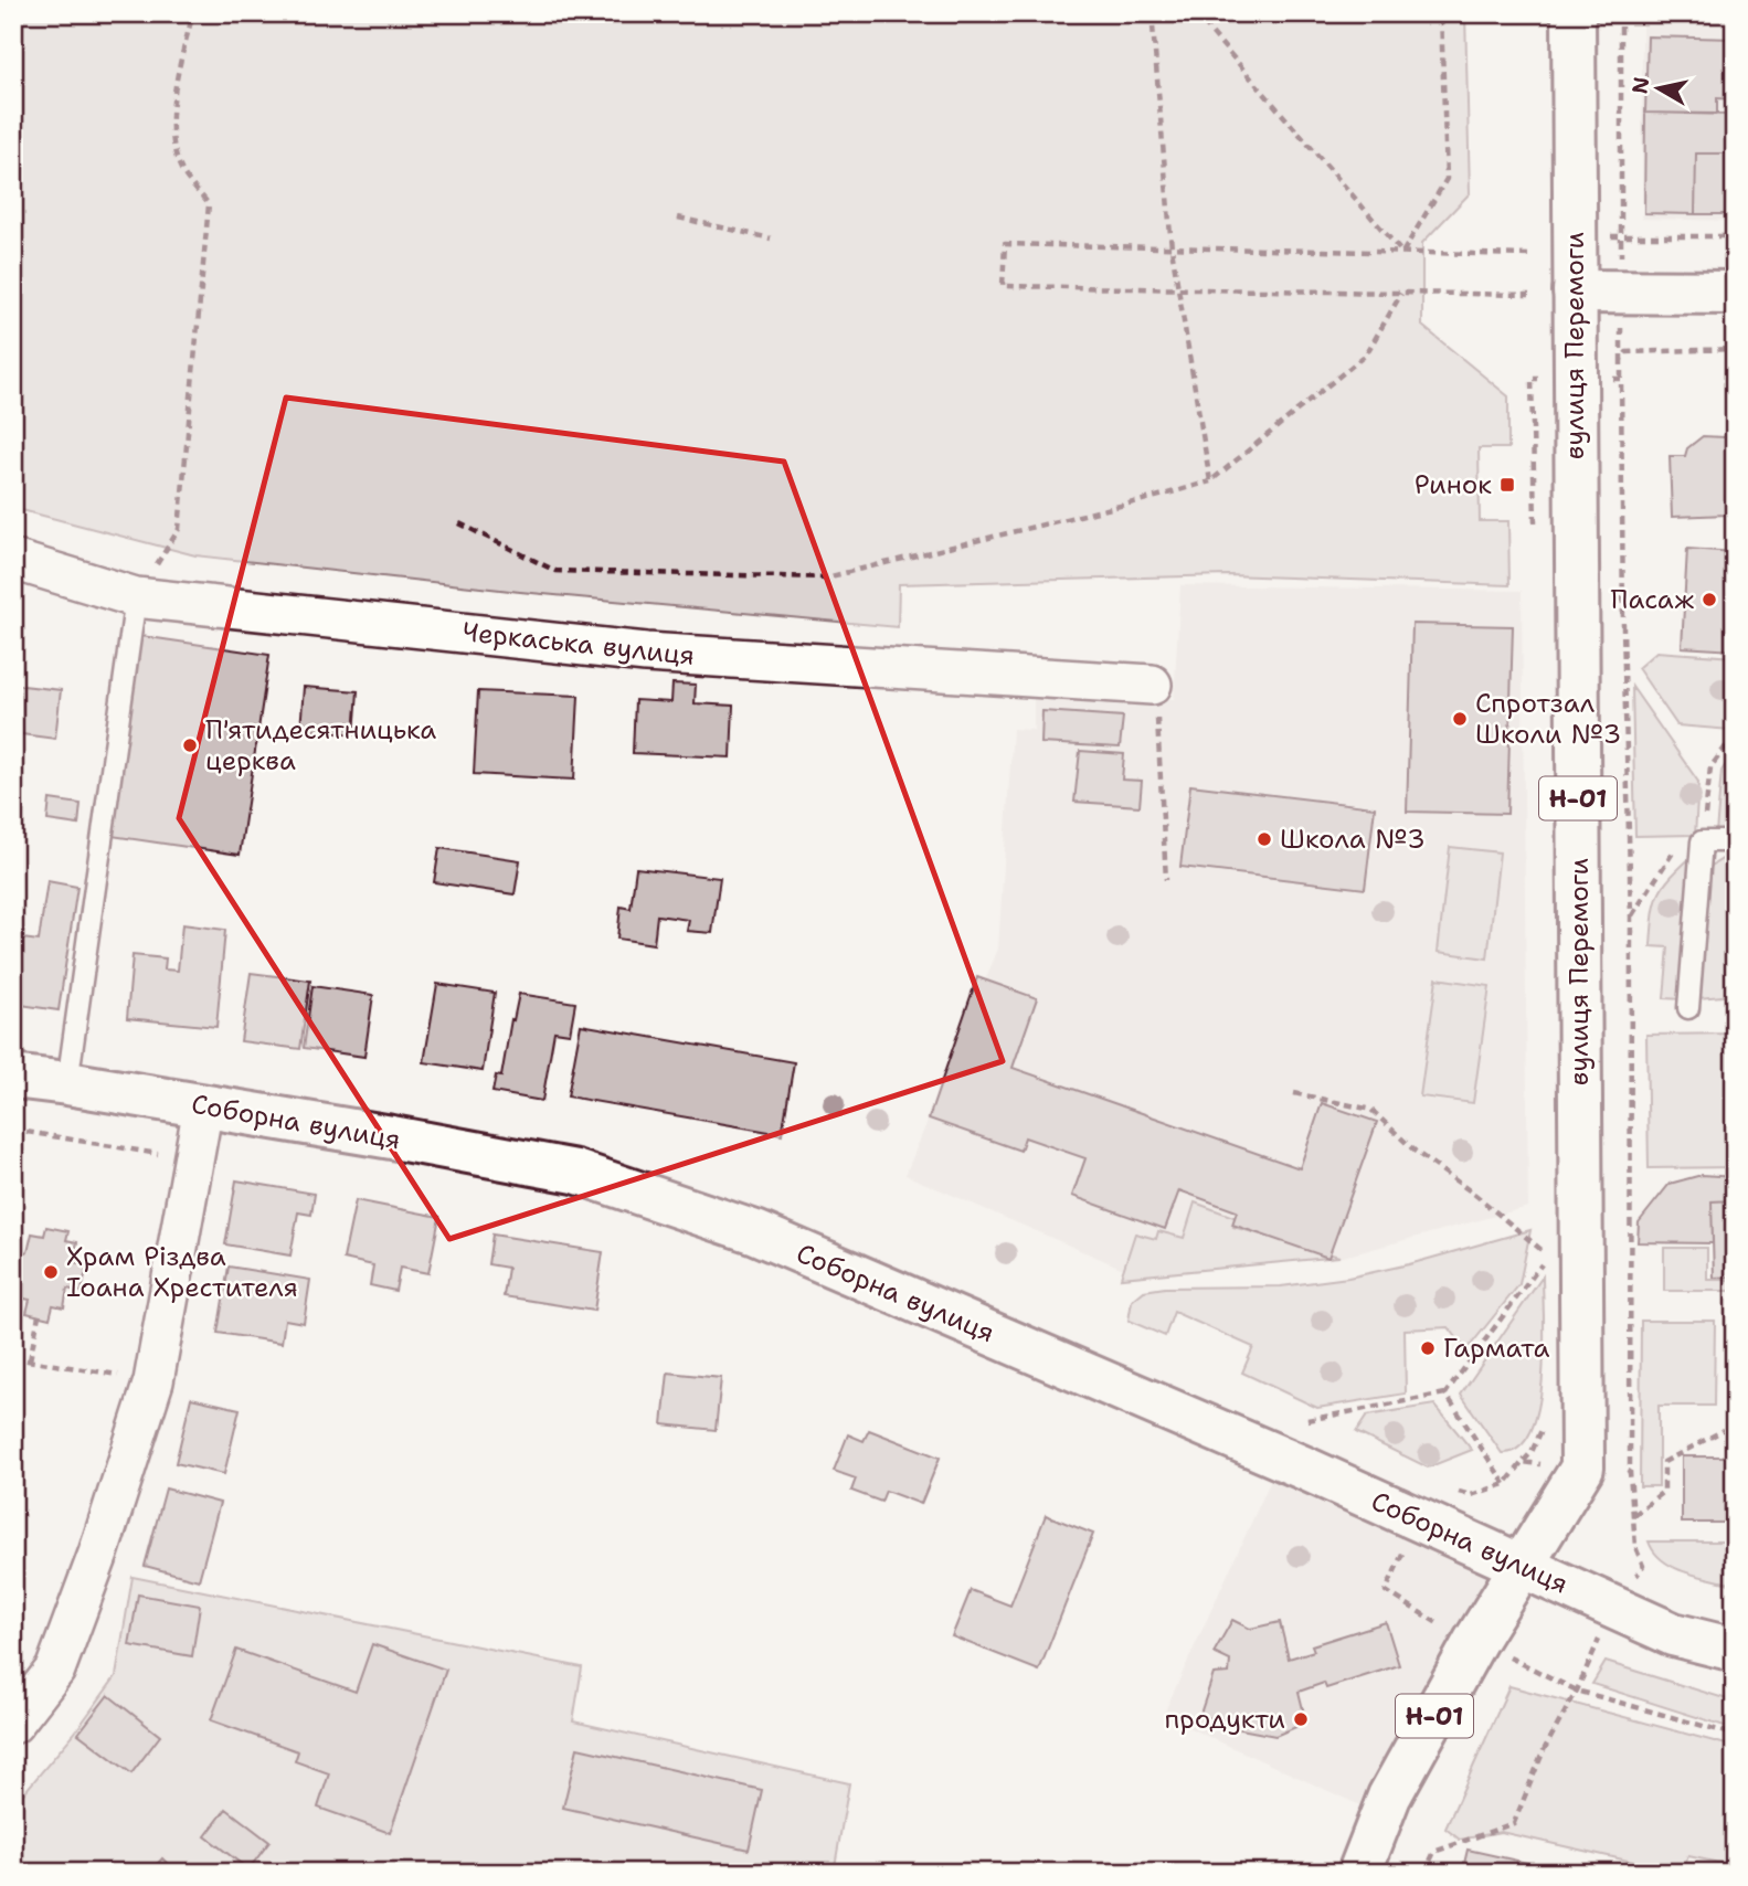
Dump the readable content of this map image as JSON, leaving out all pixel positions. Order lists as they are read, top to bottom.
{
  "streets": {
    "main road": ["вулиця Перемоги", "Н-01", "Соборна вулиця"],
    "street": ["Черкаська вулиця"]
  },
  "crossings": [
    ["вулиця Перемоги", "Соборна вулиця"]
  ],
  "places": {
    "transit": ["Ринок"],
    "other": [
      "Пасаж",
      "Спротзал Школи №3",
      "П'ятидесятницька церква",
      "Школа №3",
      "Храм Різдва Іоана Хрестителя",
      "Гармата",
      "продукти"
    ]
  },
  "north": "left"
}
